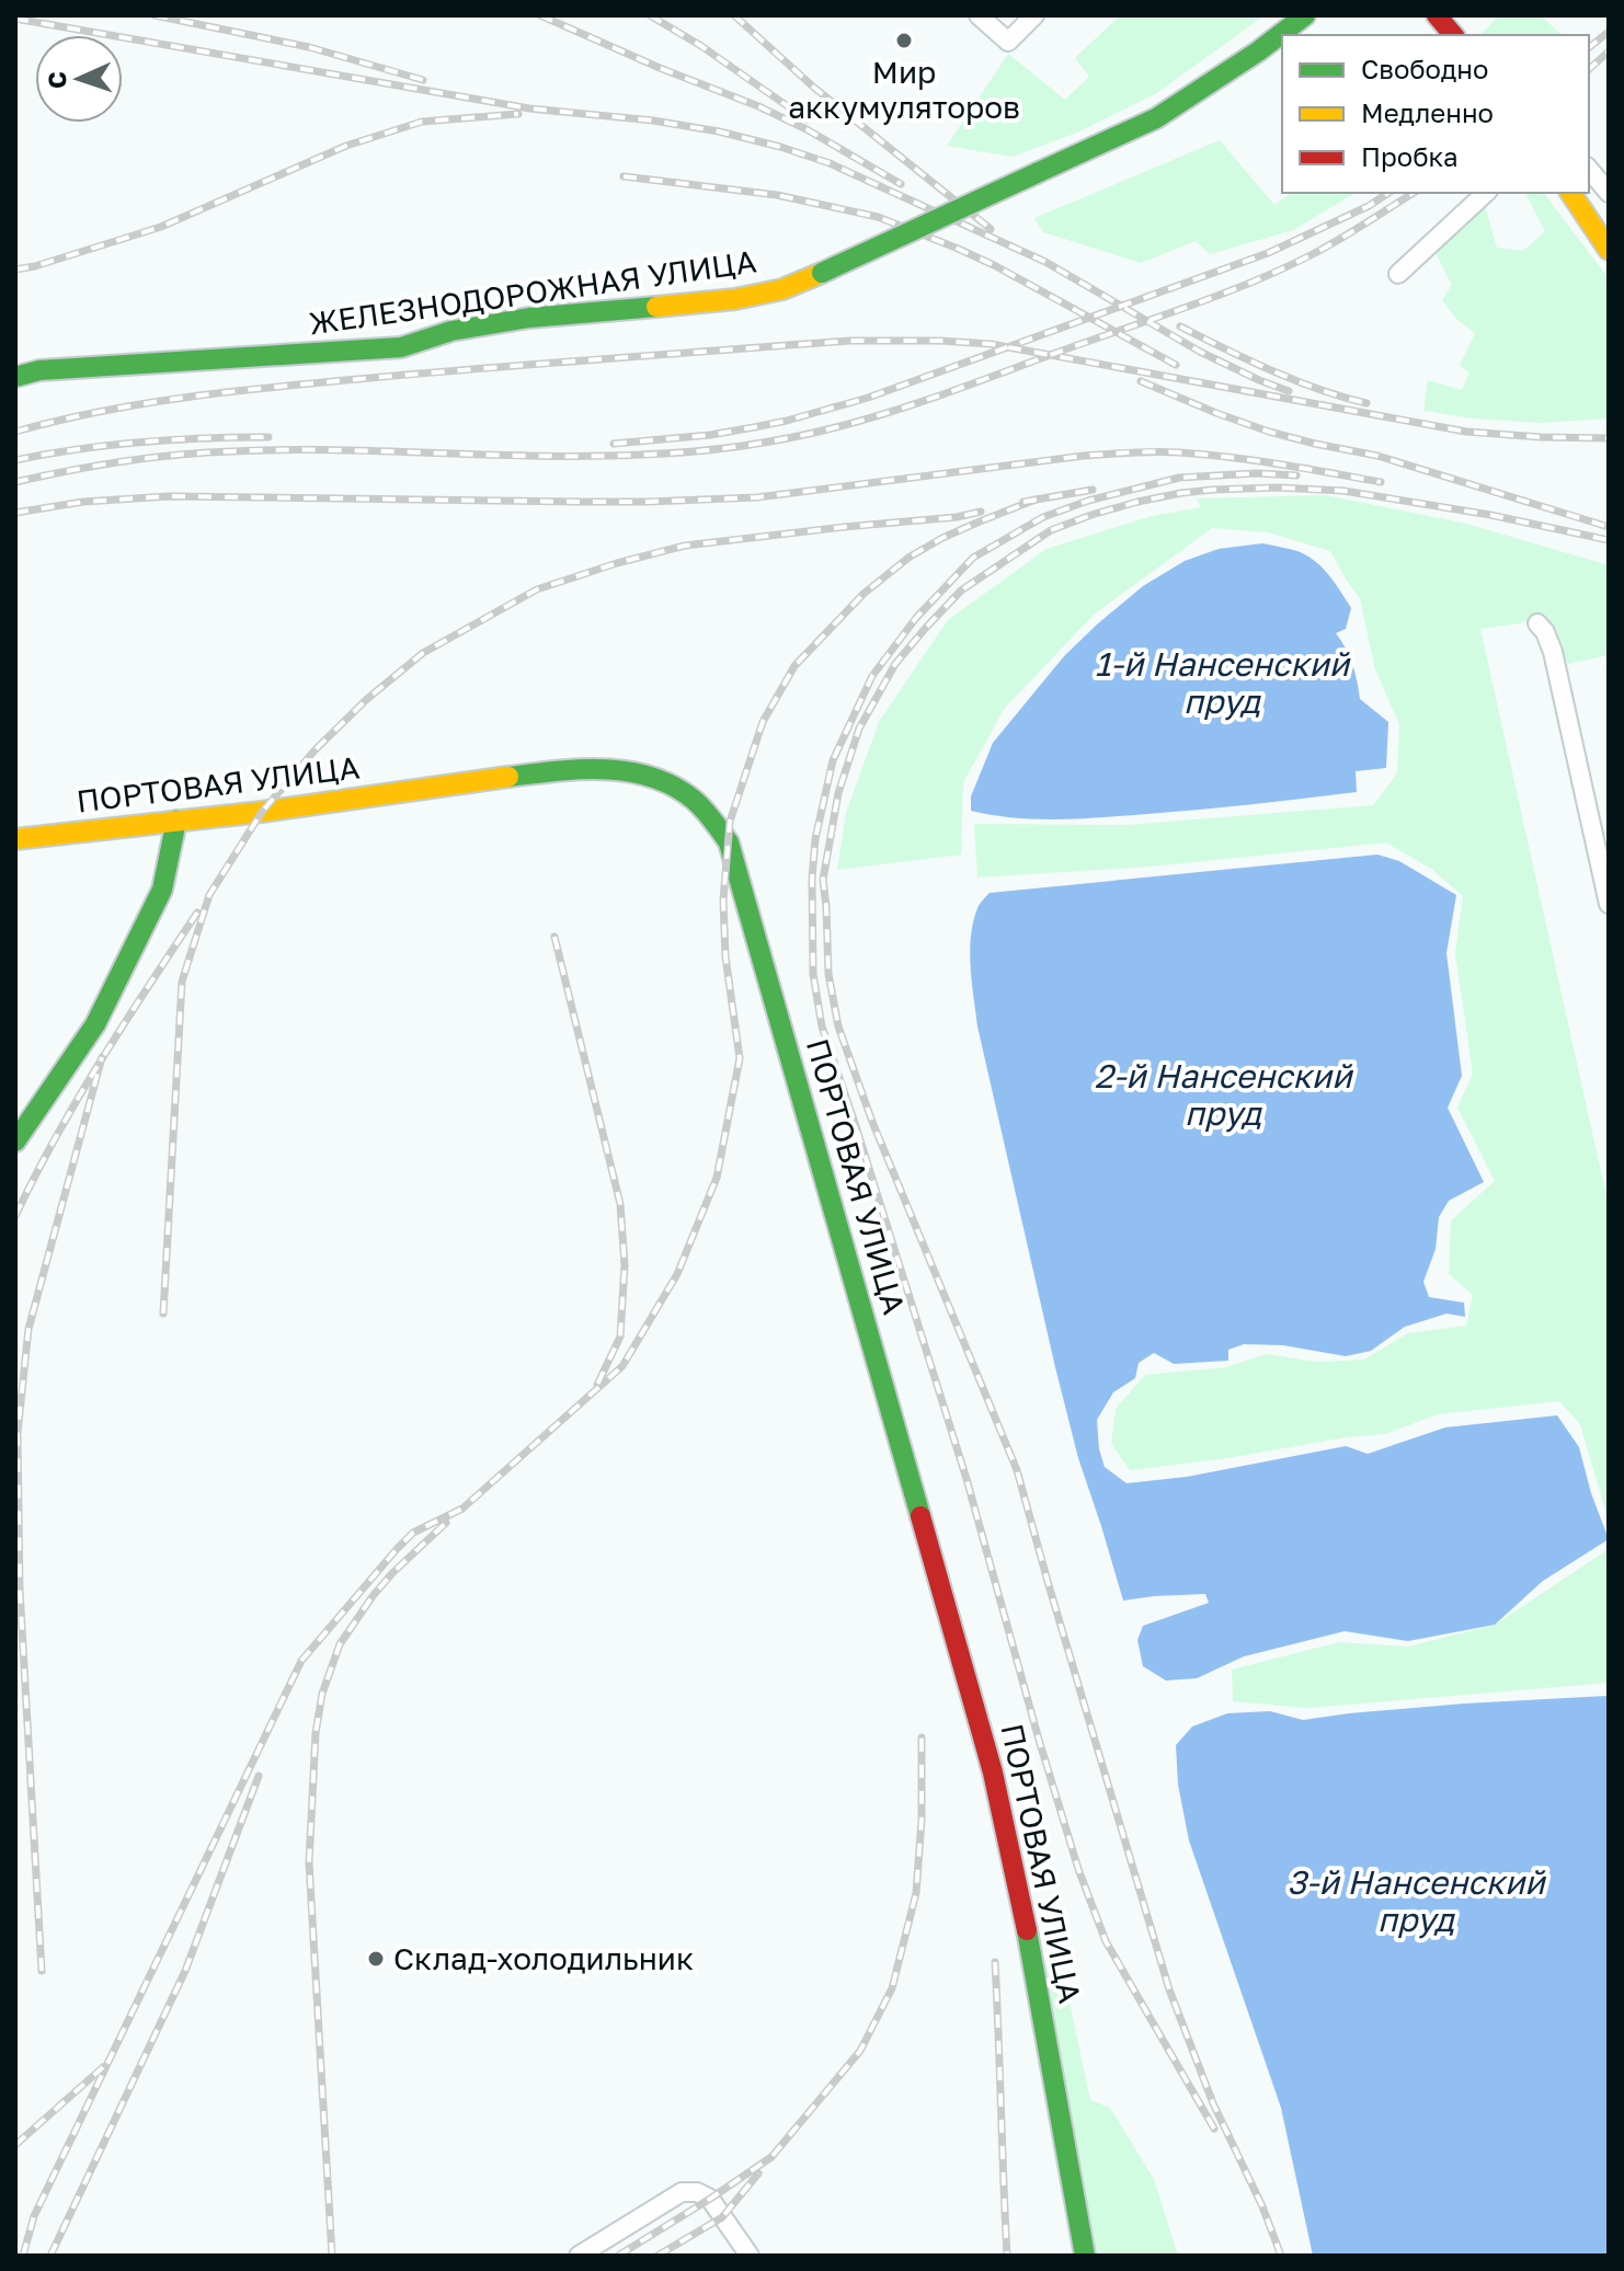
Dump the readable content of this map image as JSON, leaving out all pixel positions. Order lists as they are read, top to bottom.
{
  "streets": {
    "main road": ["ЖЕЛЕЗНОДОРОЖНАЯ УЛИЦА", "ПОРТОВАЯ УЛИЦА"]
  },
  "water": ["1-й Нансенский пруд", "2-й Нансенский пруд", "3-й Нансенский пруд"],
  "places": ["Мир аккумуляторов", "Склад-холодильник"],
  "legend": ["Свободно", "Медленно", "Пробка"],
  "north": "left"
}
